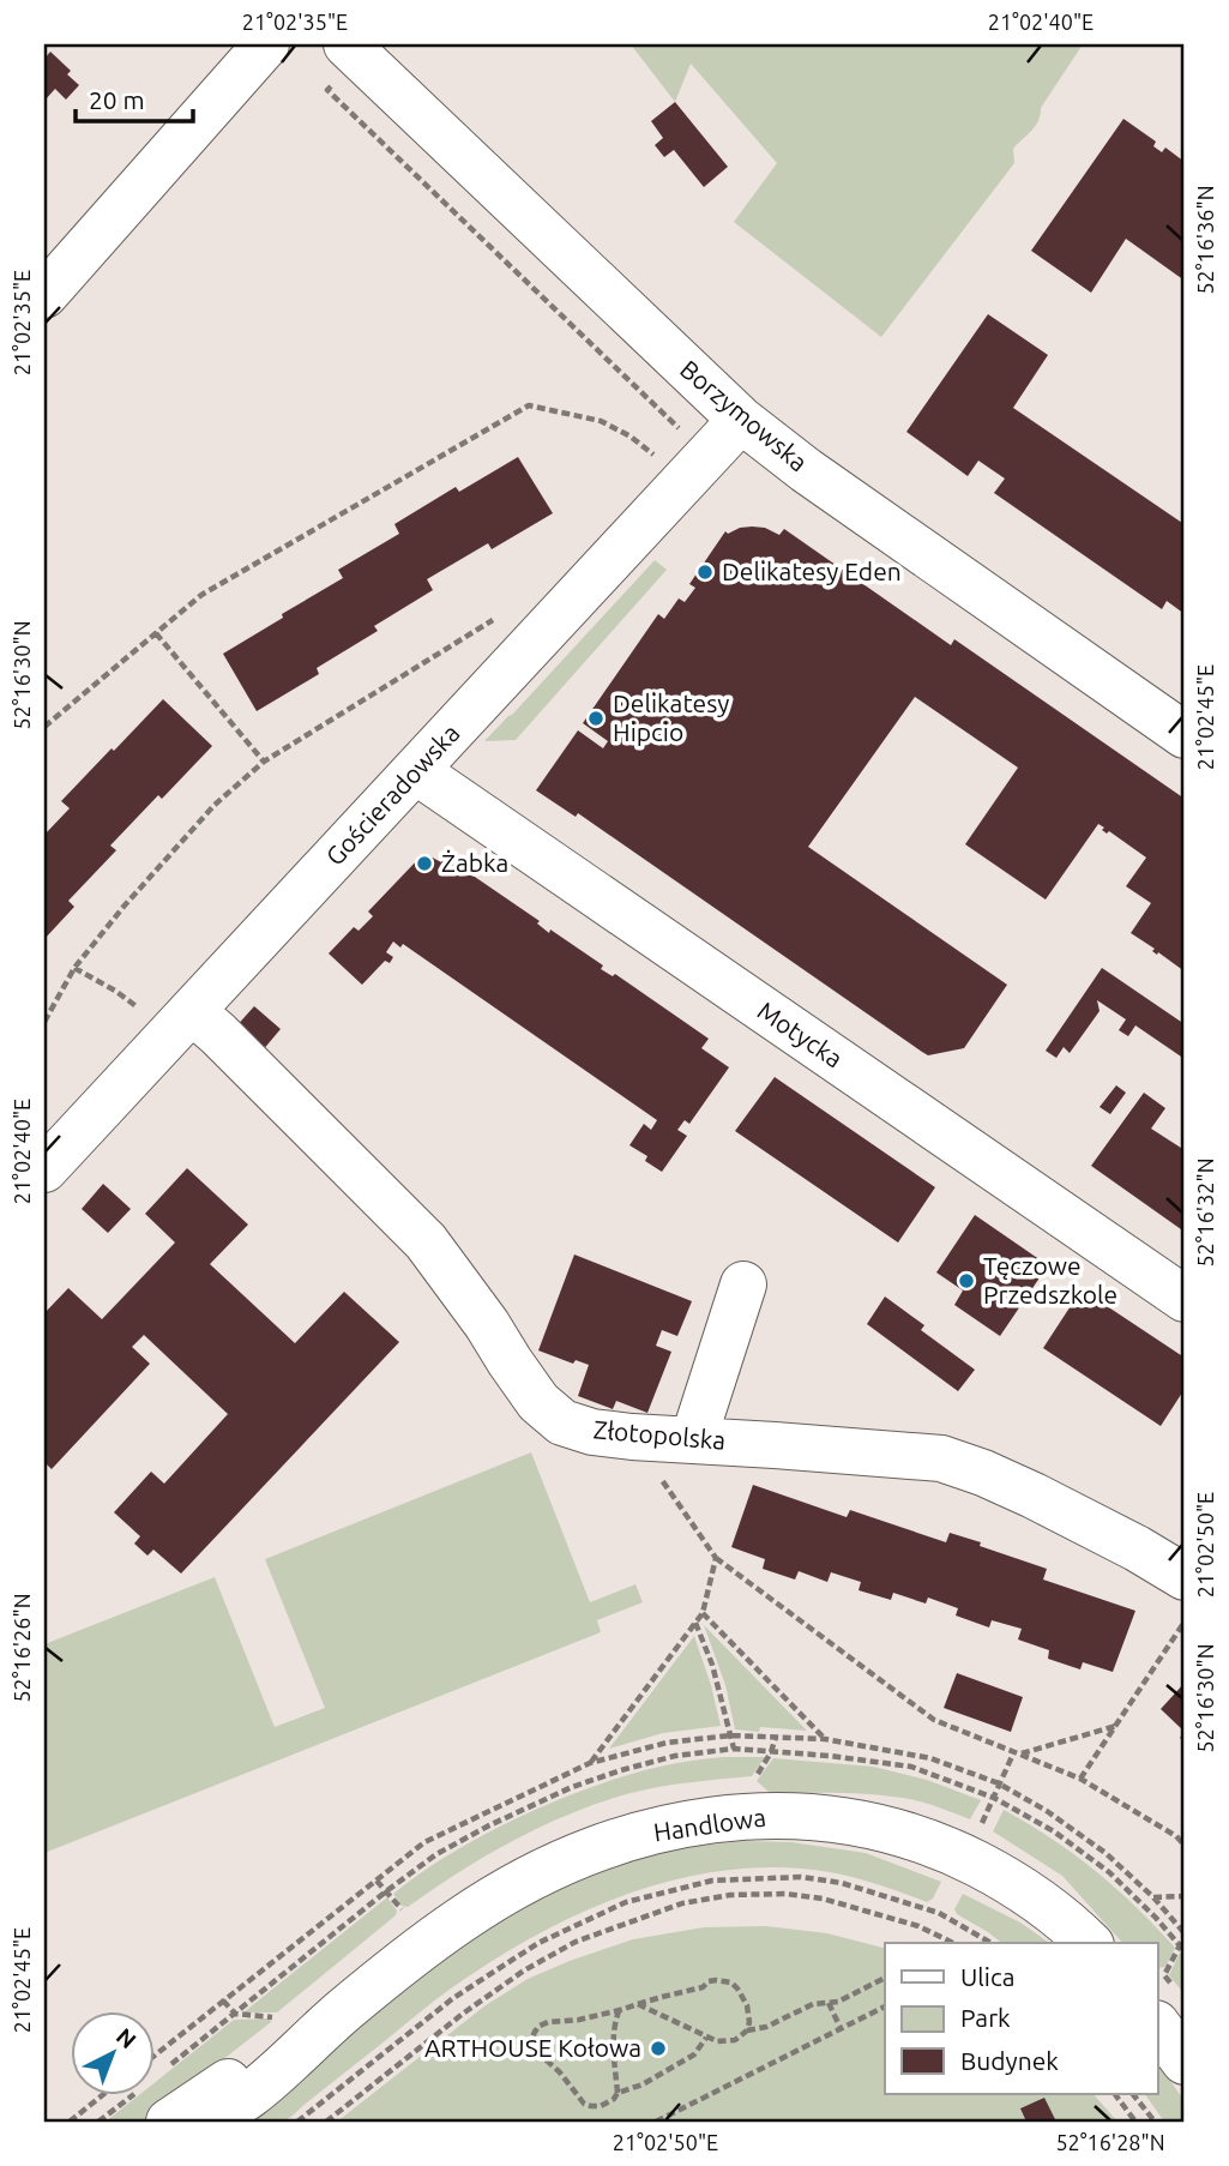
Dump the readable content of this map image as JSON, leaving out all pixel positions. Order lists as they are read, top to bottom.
{
  "streets": {
    "street": [
      "Borzymowska",
      "Gościeradowska",
      "Motycka",
      "Złotopolska",
      "Handlowa"
    ]
  },
  "crossings": [
    ["Borzymowska", "Gościeradowska"],
    ["Gościeradowska", "Motycka"],
    ["Gościeradowska", "Złotopolska"]
  ],
  "places": [
    "Delikatesy Eden",
    "Delikatesy Hipcio",
    "Żabka",
    "Tęczowe Przedszkole",
    "ARTHOUSE Kołowa"
  ],
  "legend": ["Ulica", "Park", "Budynek"],
  "scale_bar": "20 m",
  "north": "top right",
  "coordinates": [
    "21°02'35\"E",
    "21°02'40\"E",
    "52°16'36\"N",
    "52°16'30\"N",
    "21°02'45\"E",
    "52°16'32\"N",
    "21°02'50\"E",
    "52°16'26\"N",
    "52°16'28\"N"
  ]
}
